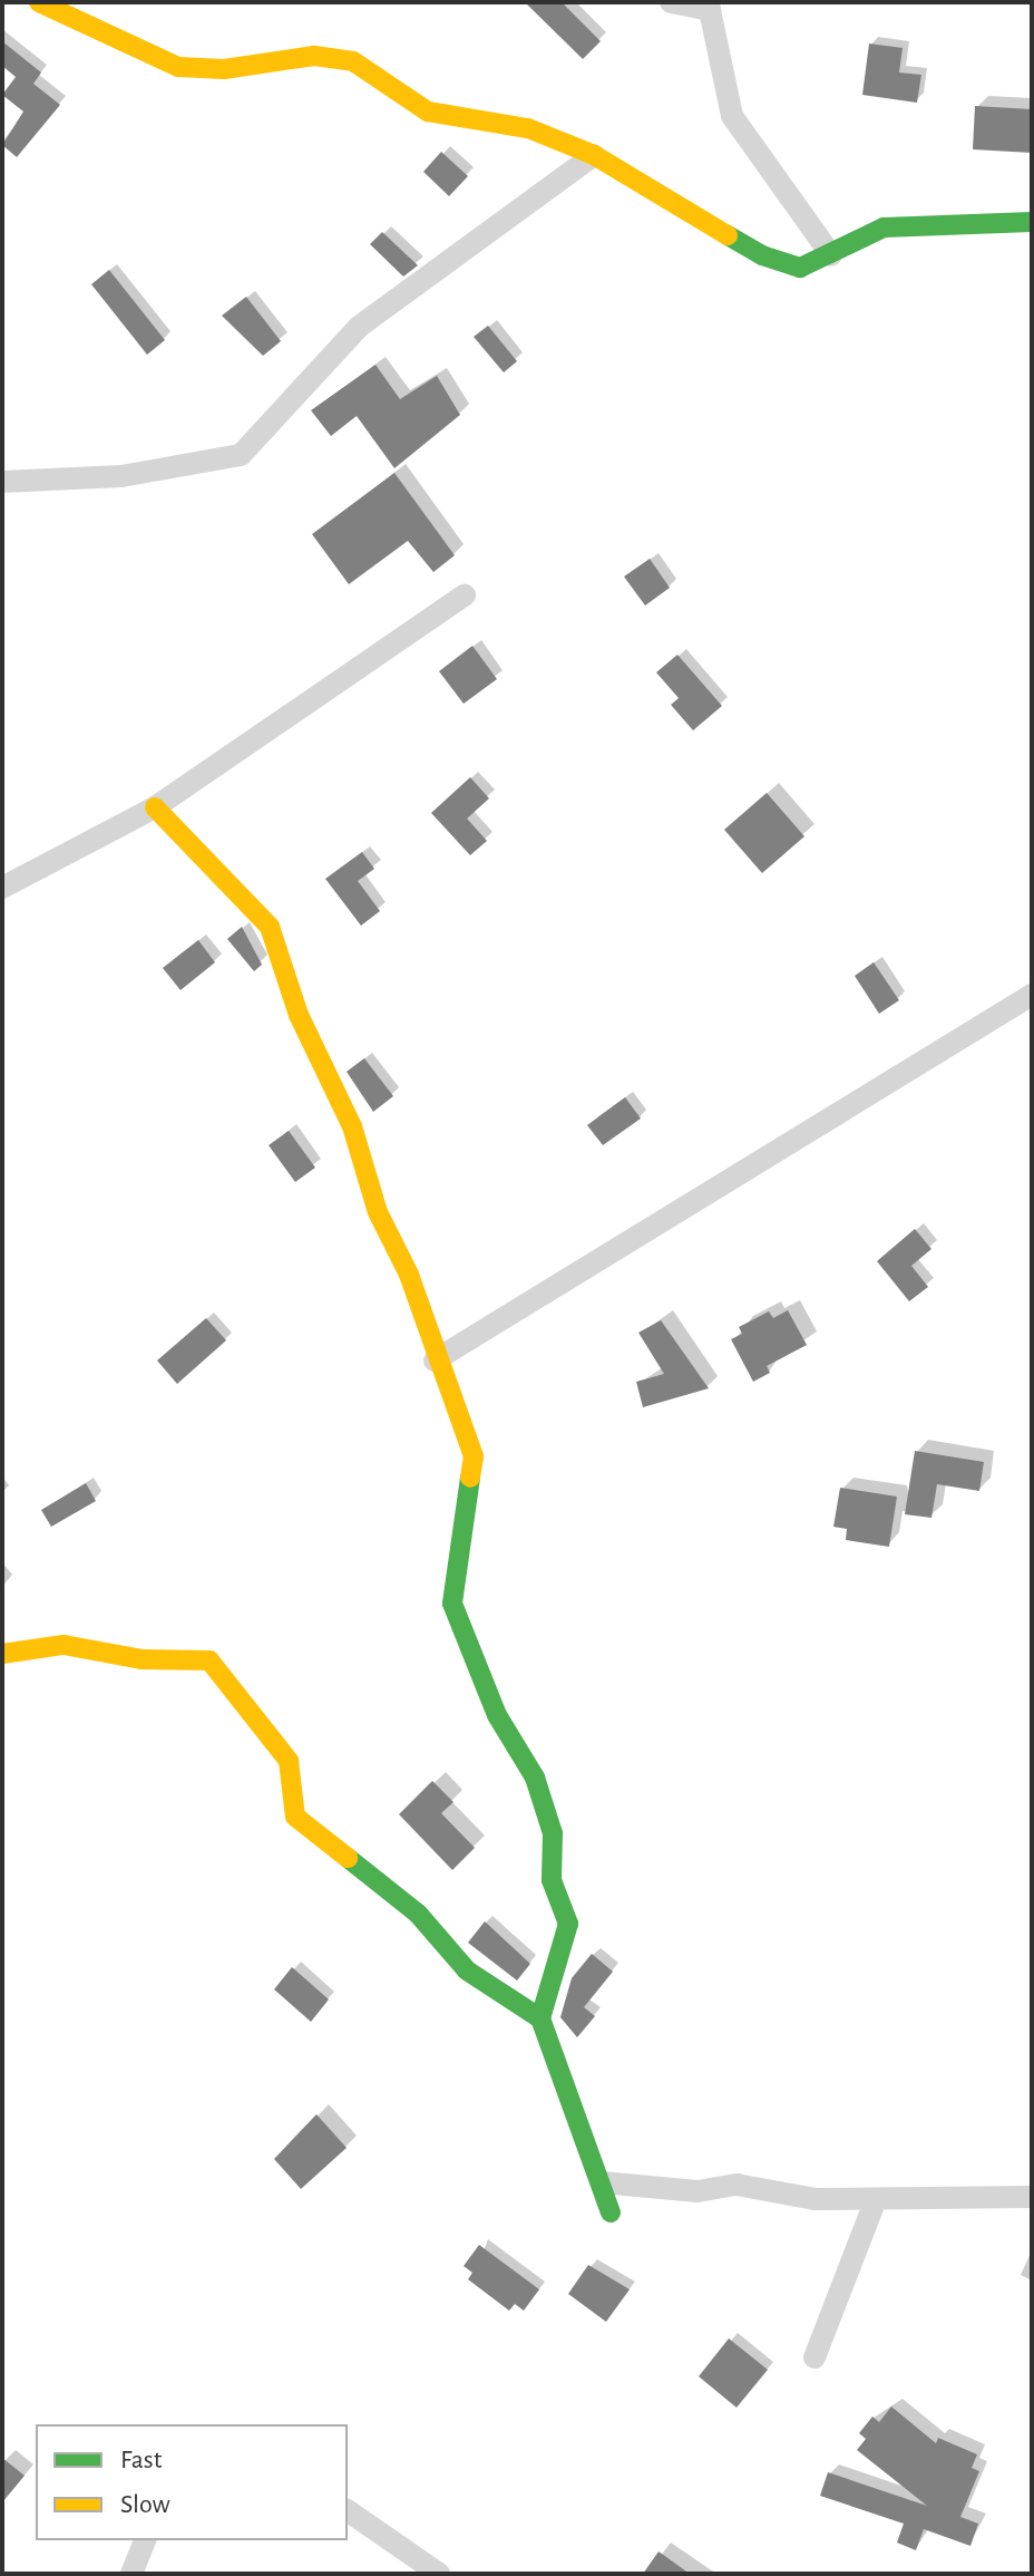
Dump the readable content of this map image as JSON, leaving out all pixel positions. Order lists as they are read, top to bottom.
{
  "legend": ["Fast", "Slow"]
}
